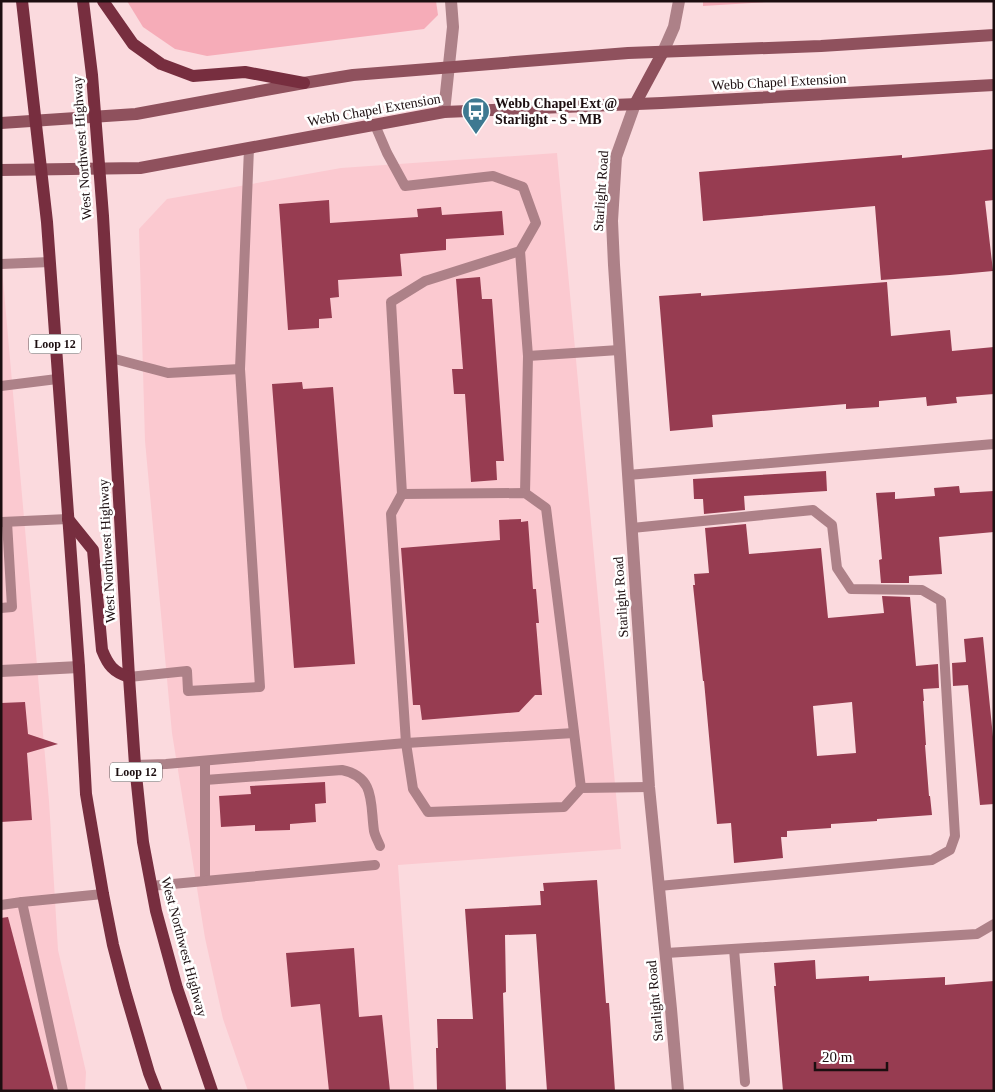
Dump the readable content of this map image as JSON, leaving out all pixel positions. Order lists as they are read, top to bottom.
{
  "streets": {
    "main road": ["Webb Chapel Extension", "West Northwest Highway", "Loop 12"],
    "street": ["Starlight Road"]
  },
  "crossings": [
    ["Webb Chapel Extension", "West Northwest Highway"],
    ["Webb Chapel Extension", "Starlight Road"],
    ["Webb Chapel Extension", "Loop 12"]
  ],
  "places": {
    "bus stop": ["Webb Chapel Ext @ Starlight - S - MB"]
  },
  "scale_bar": "20 m"
}
